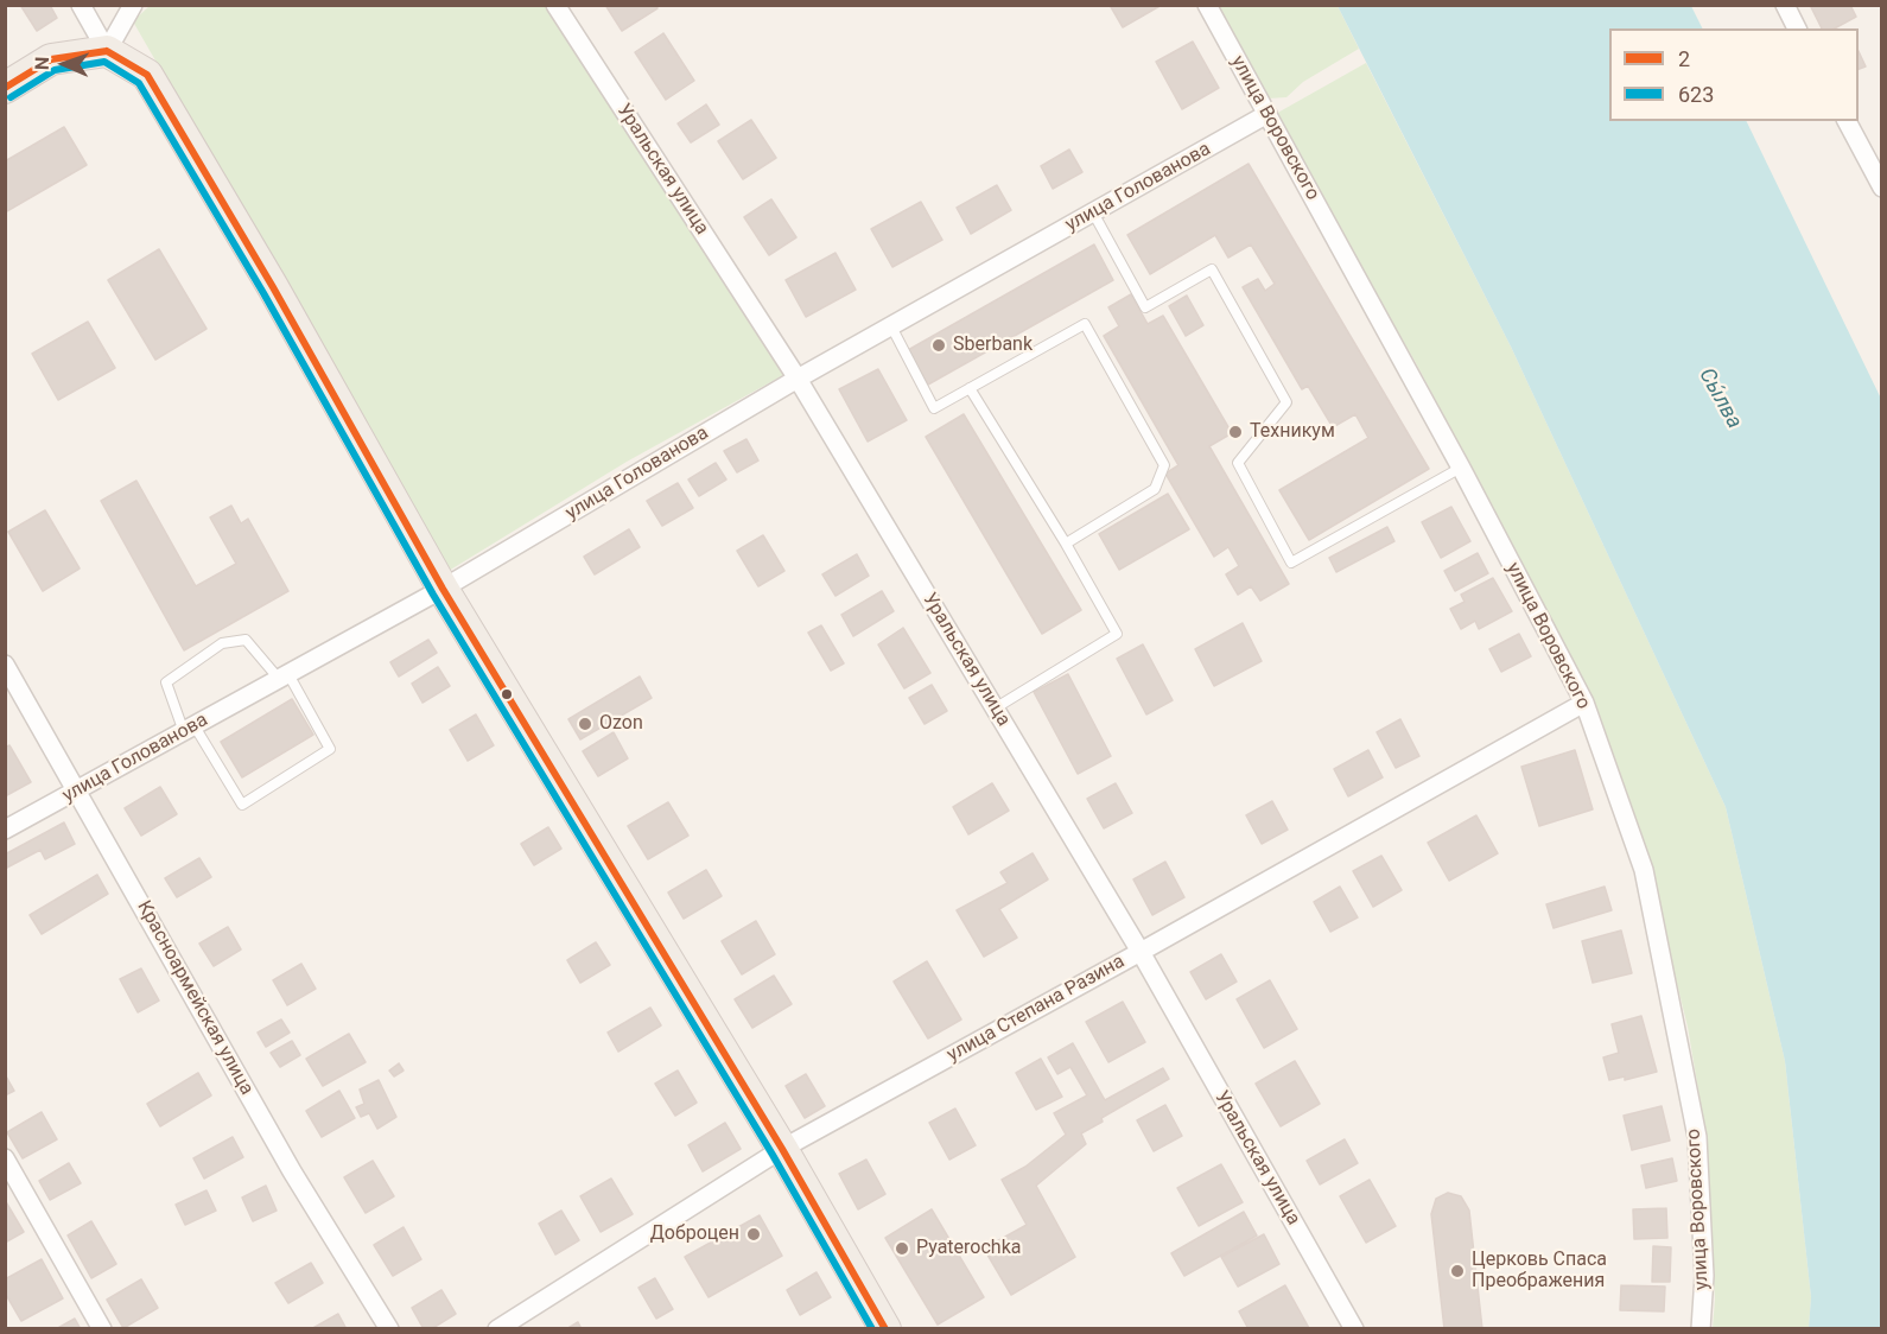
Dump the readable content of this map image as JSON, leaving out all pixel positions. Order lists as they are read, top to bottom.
{
  "streets": {
    "street": [
      "улица Воровского",
      "Уральская улица",
      "улица Голованова",
      "Красноармейская улица",
      "улица Степана Разина"
    ]
  },
  "crossings": [
    ["улица Воровского", "улица Голованова"],
    ["улица Воровского", "улица Степана Разина"],
    ["Уральская улица", "улица Голованова"],
    ["Уральская улица", "улица Степана Разина"],
    ["улица Голованова", "Красноармейская улица"]
  ],
  "water": ["Сы́лва"],
  "places": [
    "Sberbank",
    "Техникум",
    "Ozon",
    "Доброцен",
    "Pyaterochka",
    "Церковь Спаса Преображения"
  ],
  "lines": ["transit line 2", "transit line 623"],
  "legend": ["2", "623"],
  "north": "left"
}
